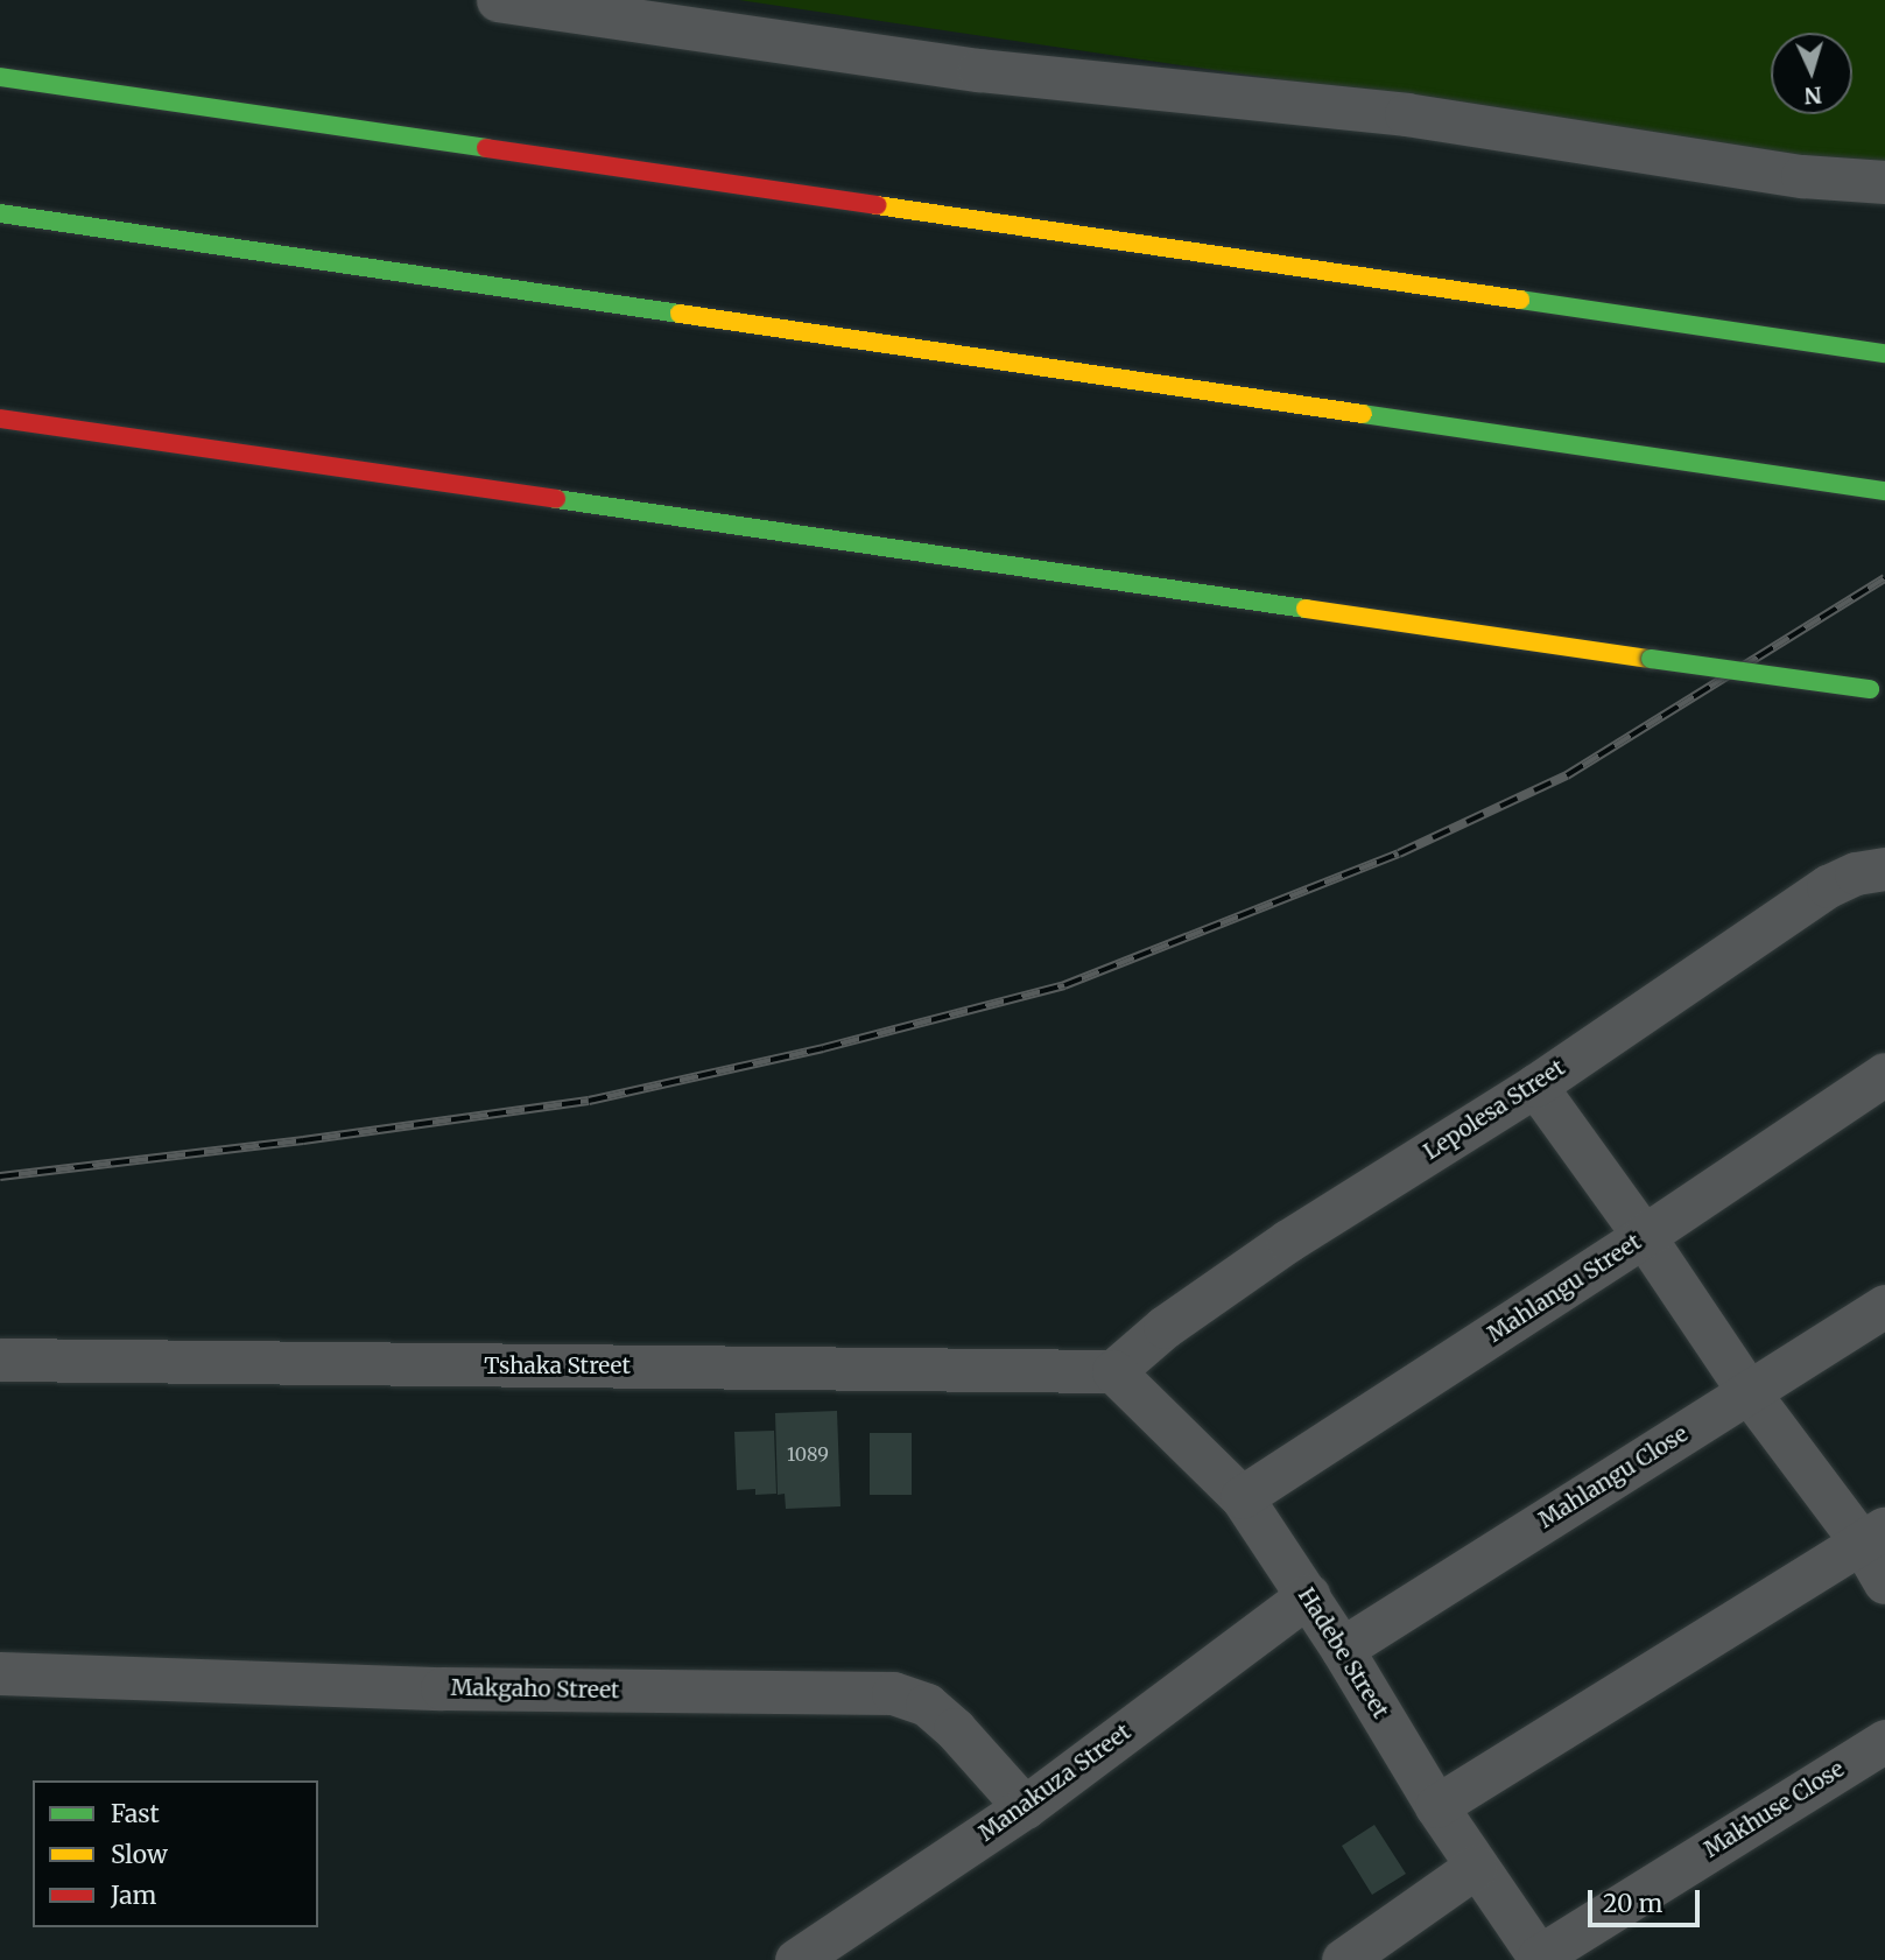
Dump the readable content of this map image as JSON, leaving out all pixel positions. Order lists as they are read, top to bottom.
{
  "streets": {
    "street": [
      "Lepolesa Street",
      "Mahlangu Street",
      "Tshaka Street",
      "Mahlangu Close",
      "Hadebe Street",
      "Makgaho Street",
      "Manakuza Street",
      "Makhuse Close"
    ]
  },
  "crossings": [
    ["Lepolesa Street", "Tshaka Street"],
    ["Lepolesa Street", "Hadebe Street"],
    ["Mahlangu Street", "Hadebe Street"],
    ["Tshaka Street", "Hadebe Street"],
    ["Mahlangu Close", "Hadebe Street"],
    ["Hadebe Street", "Manakuza Street"],
    ["Hadebe Street", "Makhuse Close"],
    ["Makgaho Street", "Manakuza Street"]
  ],
  "house_numbers": ["1089"],
  "legend": ["Fast", "Slow", "Jam"],
  "scale_bar": "20 m",
  "north": "bottom"
}
